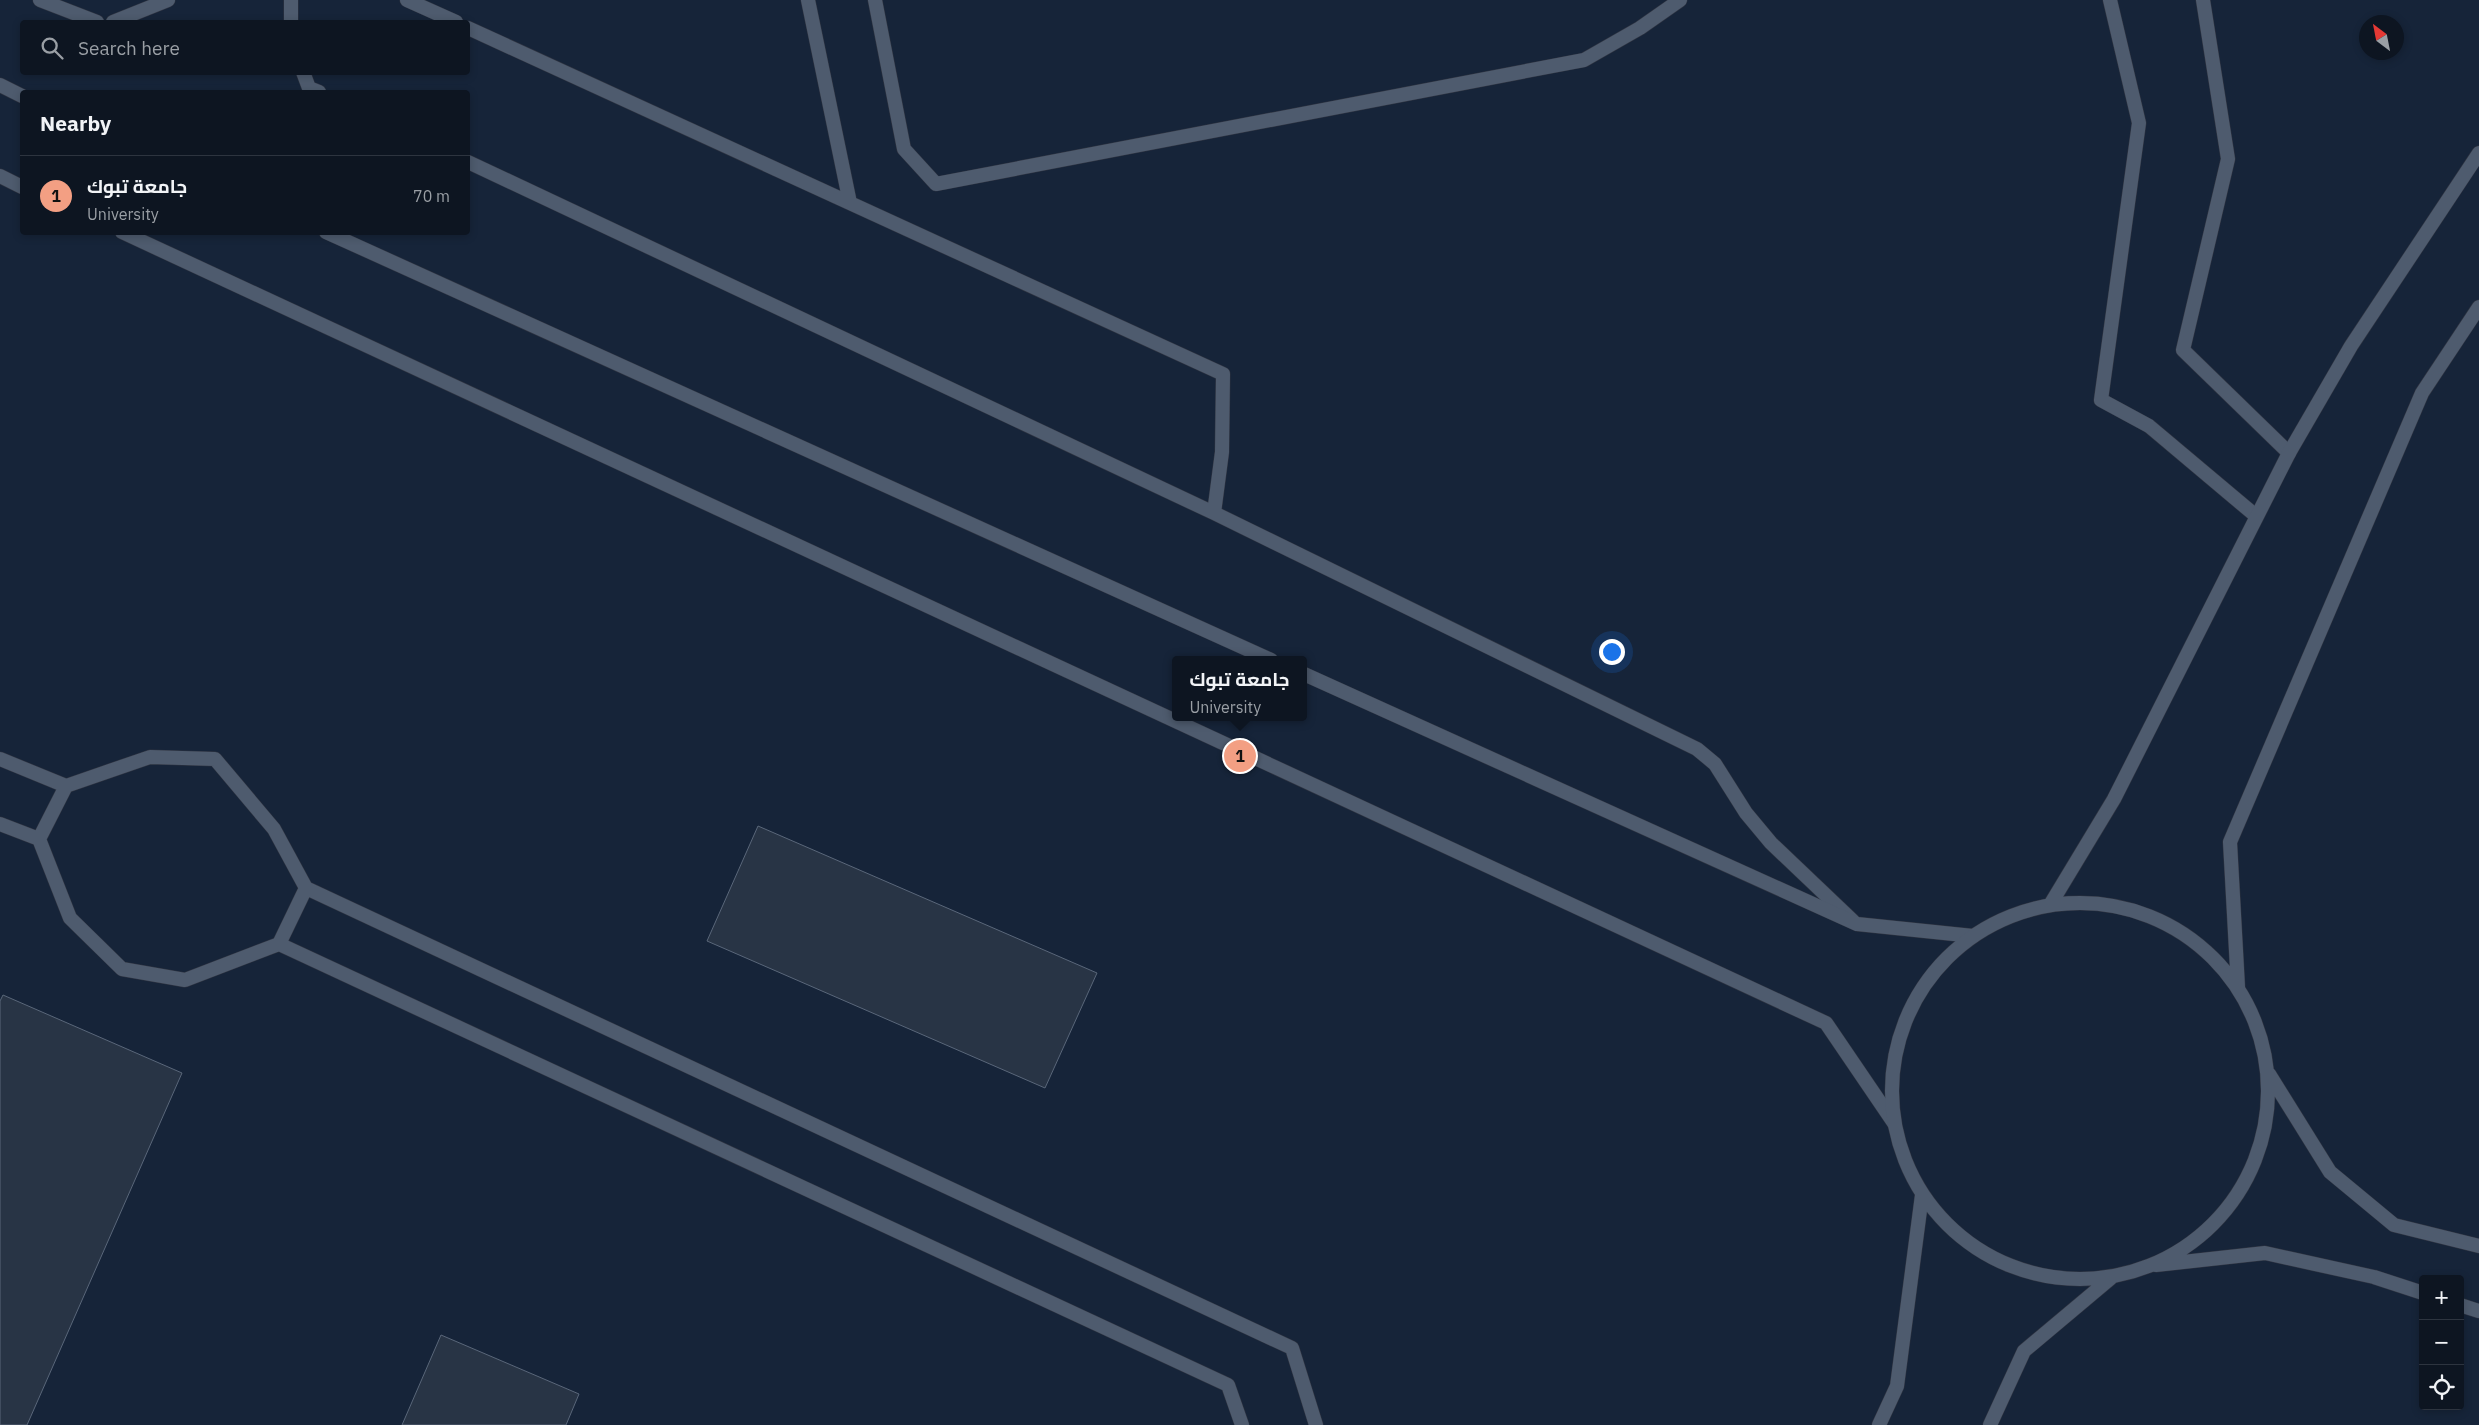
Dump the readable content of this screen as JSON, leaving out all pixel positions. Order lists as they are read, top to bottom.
{
  "north": "top left",
  "page": {
    "search": "Search here",
    "heading": "Nearby",
    "list": [
      {
        "mark": "1",
        "name": "جامعة تبوك",
        "note": "University",
        "value": "70 m"
      }
    ],
    "popup": ["جامعة تبوك", "University"],
    "pins": "1",
    "map_buttons": ["+", "−"]
  }
}
